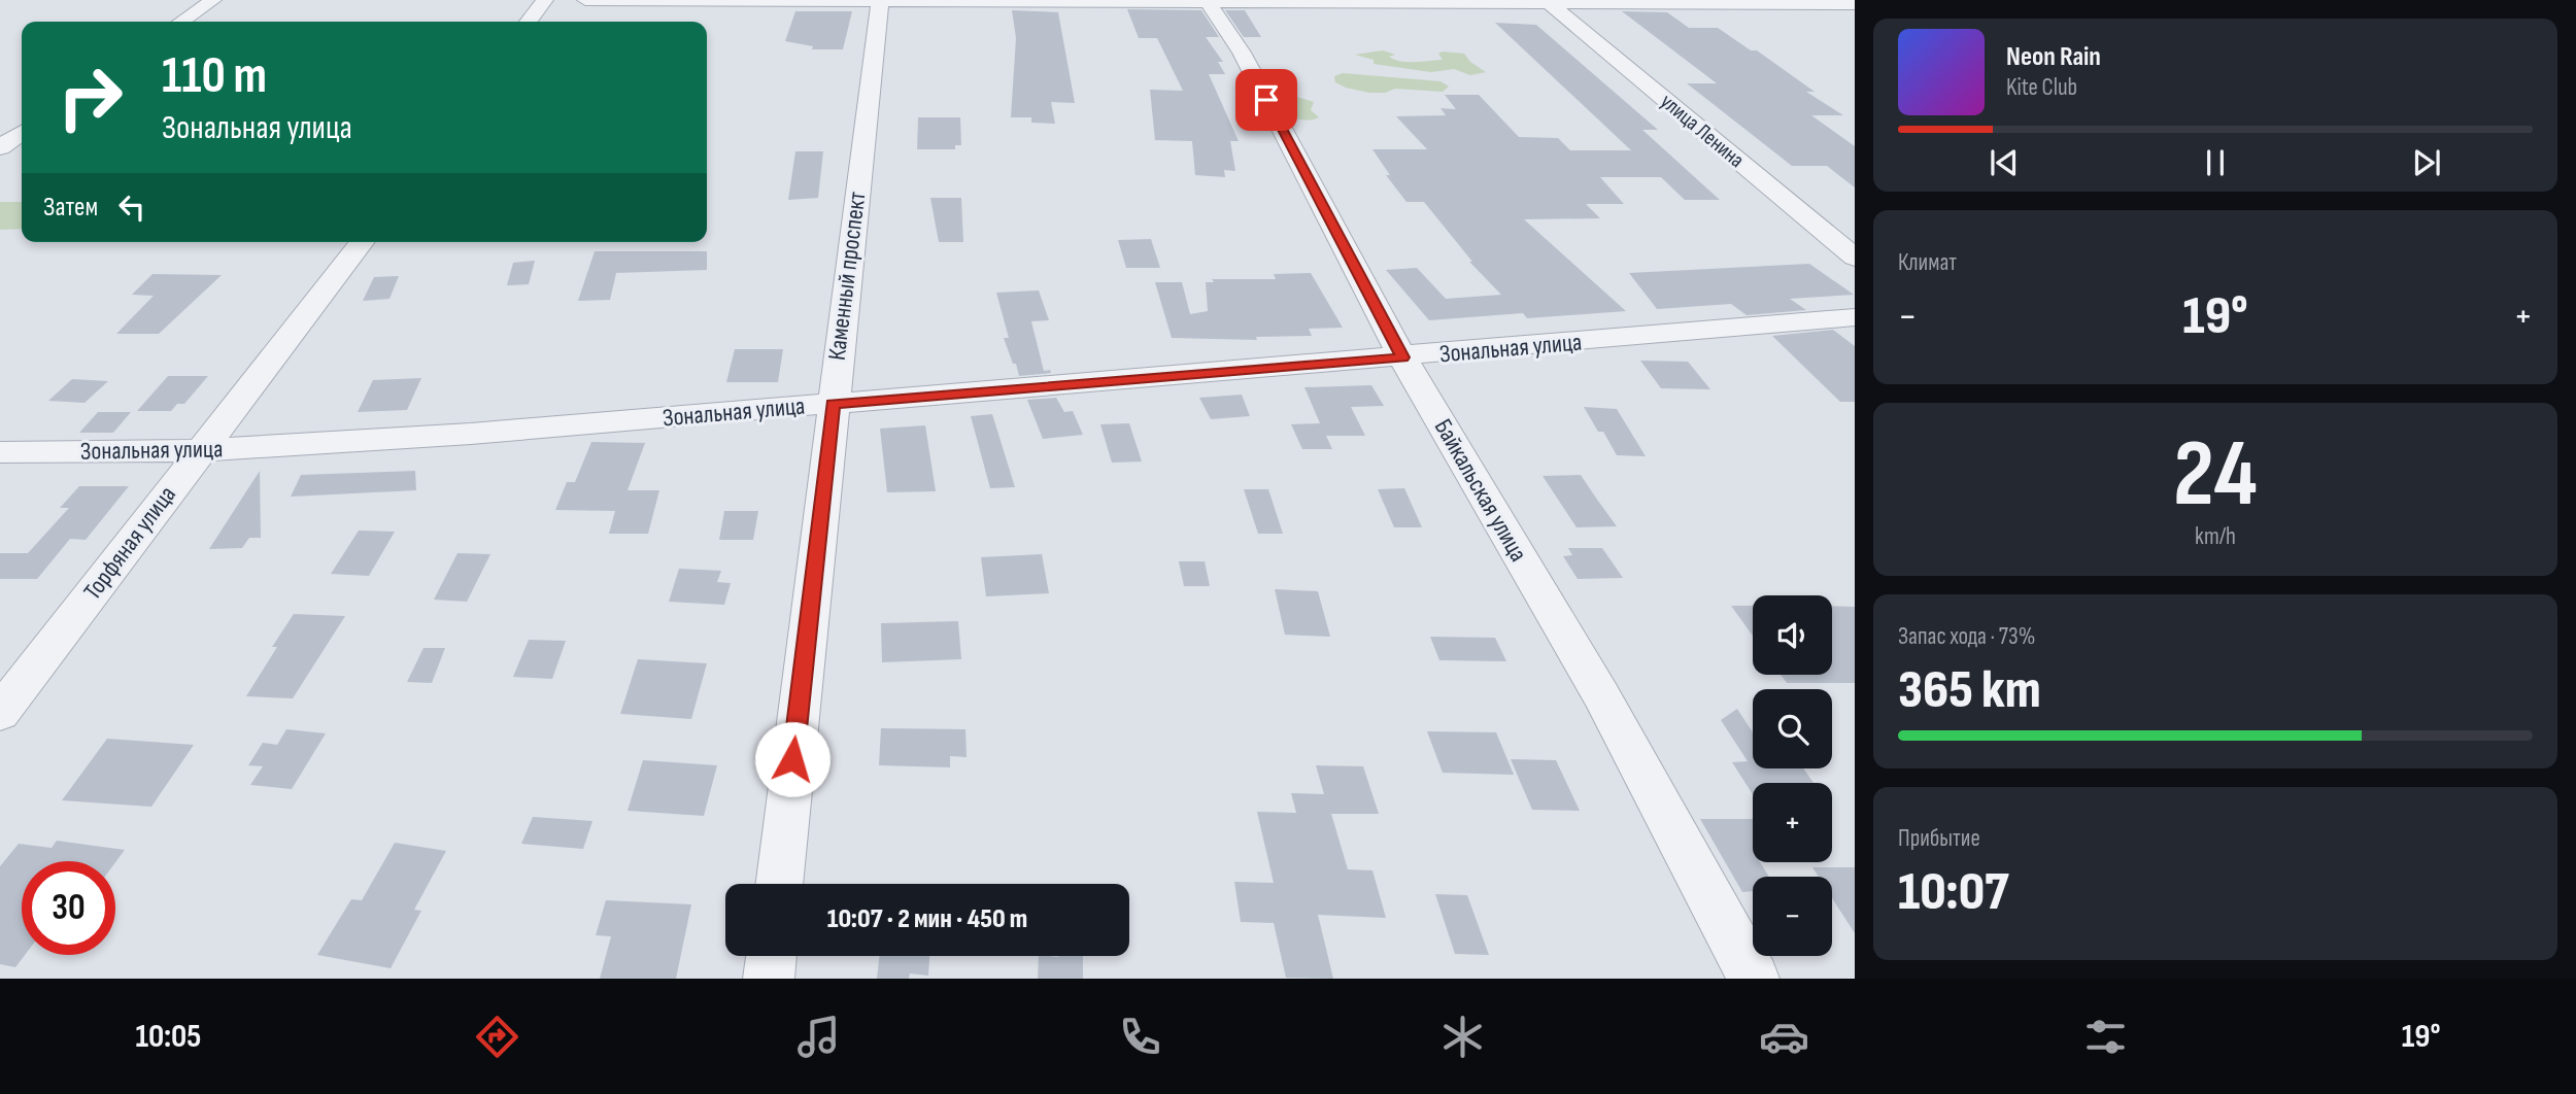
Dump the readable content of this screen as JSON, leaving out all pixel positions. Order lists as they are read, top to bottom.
{
  "streets": {
    "street": [
      "улица Ленина",
      "Каменный проспект",
      "Зональная улица",
      "Байкальская улица",
      "Торфяная улица"
    ]
  },
  "crossings": [
    ["Каменный проспект", "Зональная улица"],
    ["Зональная улица", "Байкальская улица"],
    ["Зональная улица", "Торфяная улица"]
  ],
  "page": {
    "turn": ["110 m", "Зональная улица"],
    "song": ["Neon Rain", "Kite Club"],
    "then": "Затем",
    "tile": [
      "Климат",
      ["24", "km/h"],
      ["Запас хода · 73%", "365 km"],
      ["Прибытие", "10:07"]
    ],
    "heat": ["−", "19°", "+"],
    "map_buttons": ["+", "−"],
    "limit": "30",
    "trip": "10:07 · 2 мин · 450 m",
    "tabs": ["10:05", "19°"]
  }
}
